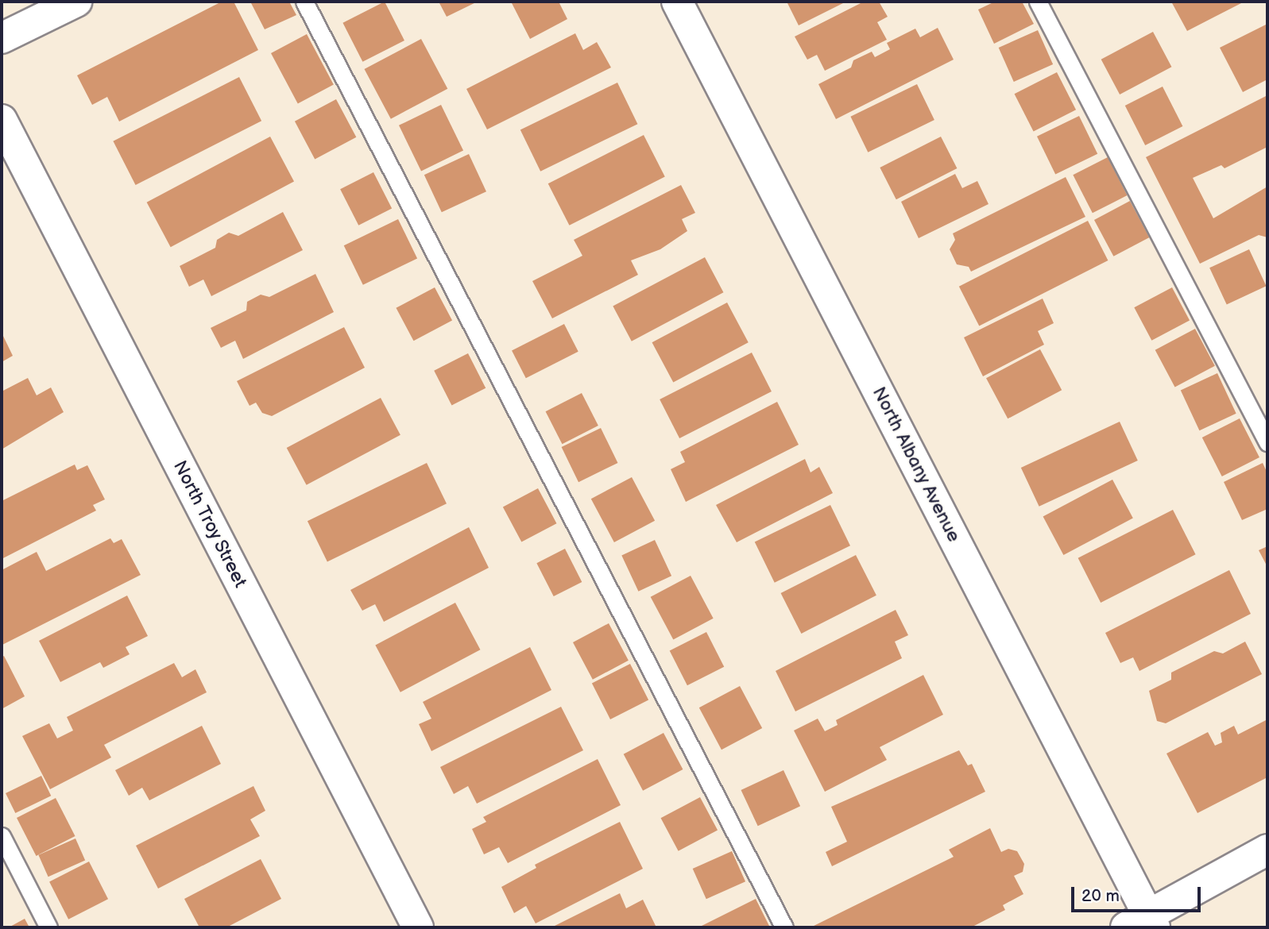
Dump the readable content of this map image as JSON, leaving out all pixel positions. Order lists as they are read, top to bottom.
{
  "streets": {
    "street": ["North Albany Avenue", "North Troy Street"]
  },
  "scale_bar": "20 m"
}
